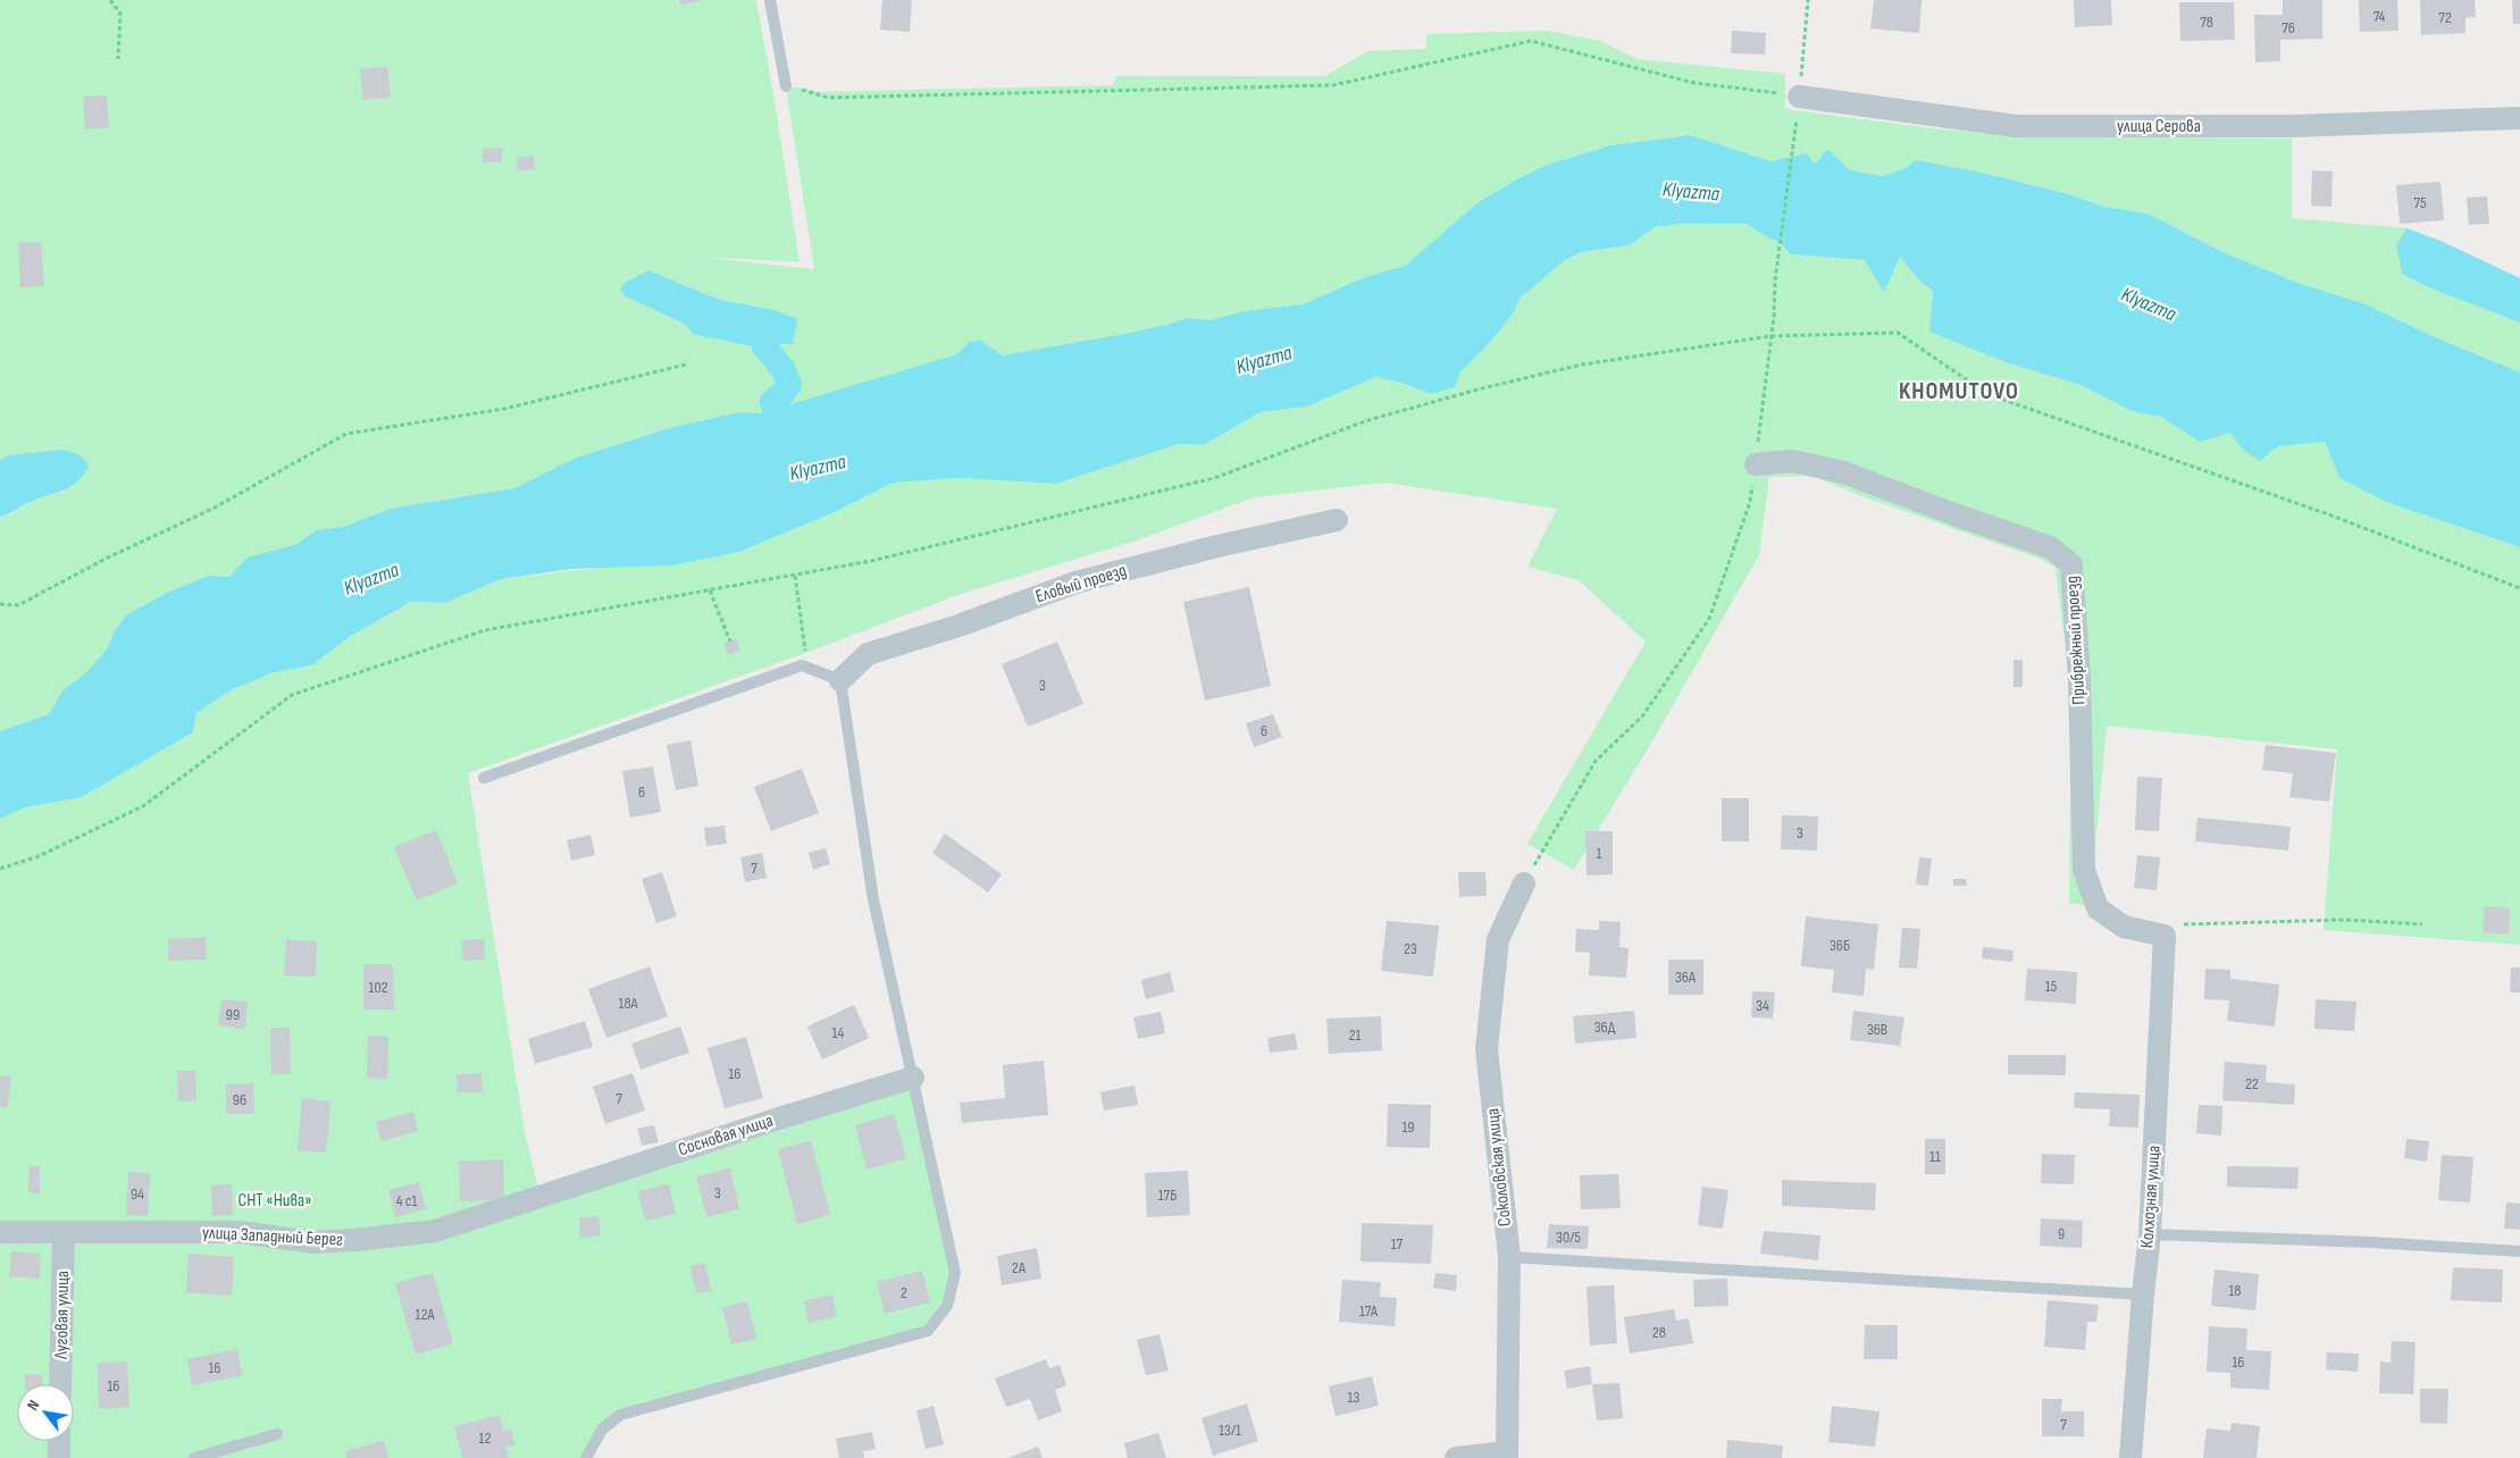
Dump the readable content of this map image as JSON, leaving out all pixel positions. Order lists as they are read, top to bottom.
{
  "streets": {
    "street": [
      "улица Серова",
      "Еловый проезд",
      "Прибрежный проезд",
      "Сосновая улица",
      "Соколовская улица",
      "Колхозная улица",
      "улица Западный Берег",
      "Луговая улица"
    ]
  },
  "crossings": [
    ["Прибрежный проезд", "Колхозная улица"],
    ["Сосновая улица", "улица Западный Берег"],
    ["улица Западный Берег", "Луговая улица"]
  ],
  "districts": ["KHOMUTOVO"],
  "water": ["Klyazma"],
  "parks": ["СНТ «Нива»"],
  "house_numbers": [
    "74",
    "72",
    "78",
    "76",
    "75",
    "3",
    "6",
    "6",
    "3",
    "1",
    "7",
    "36Б",
    "23",
    "36А",
    "15",
    "102",
    "18А",
    "34",
    "99",
    "36Д",
    "36В",
    "14",
    "21",
    "16",
    "22",
    "7",
    "96",
    "19",
    "11",
    "3",
    "94",
    "17Б",
    "4 с1",
    "9",
    "30/5",
    "17",
    "2А",
    "18",
    "2",
    "17А",
    "12А",
    "28",
    "16",
    "16",
    "16",
    "13",
    "7",
    "13/1",
    "12"
  ],
  "north": "top left"
}
